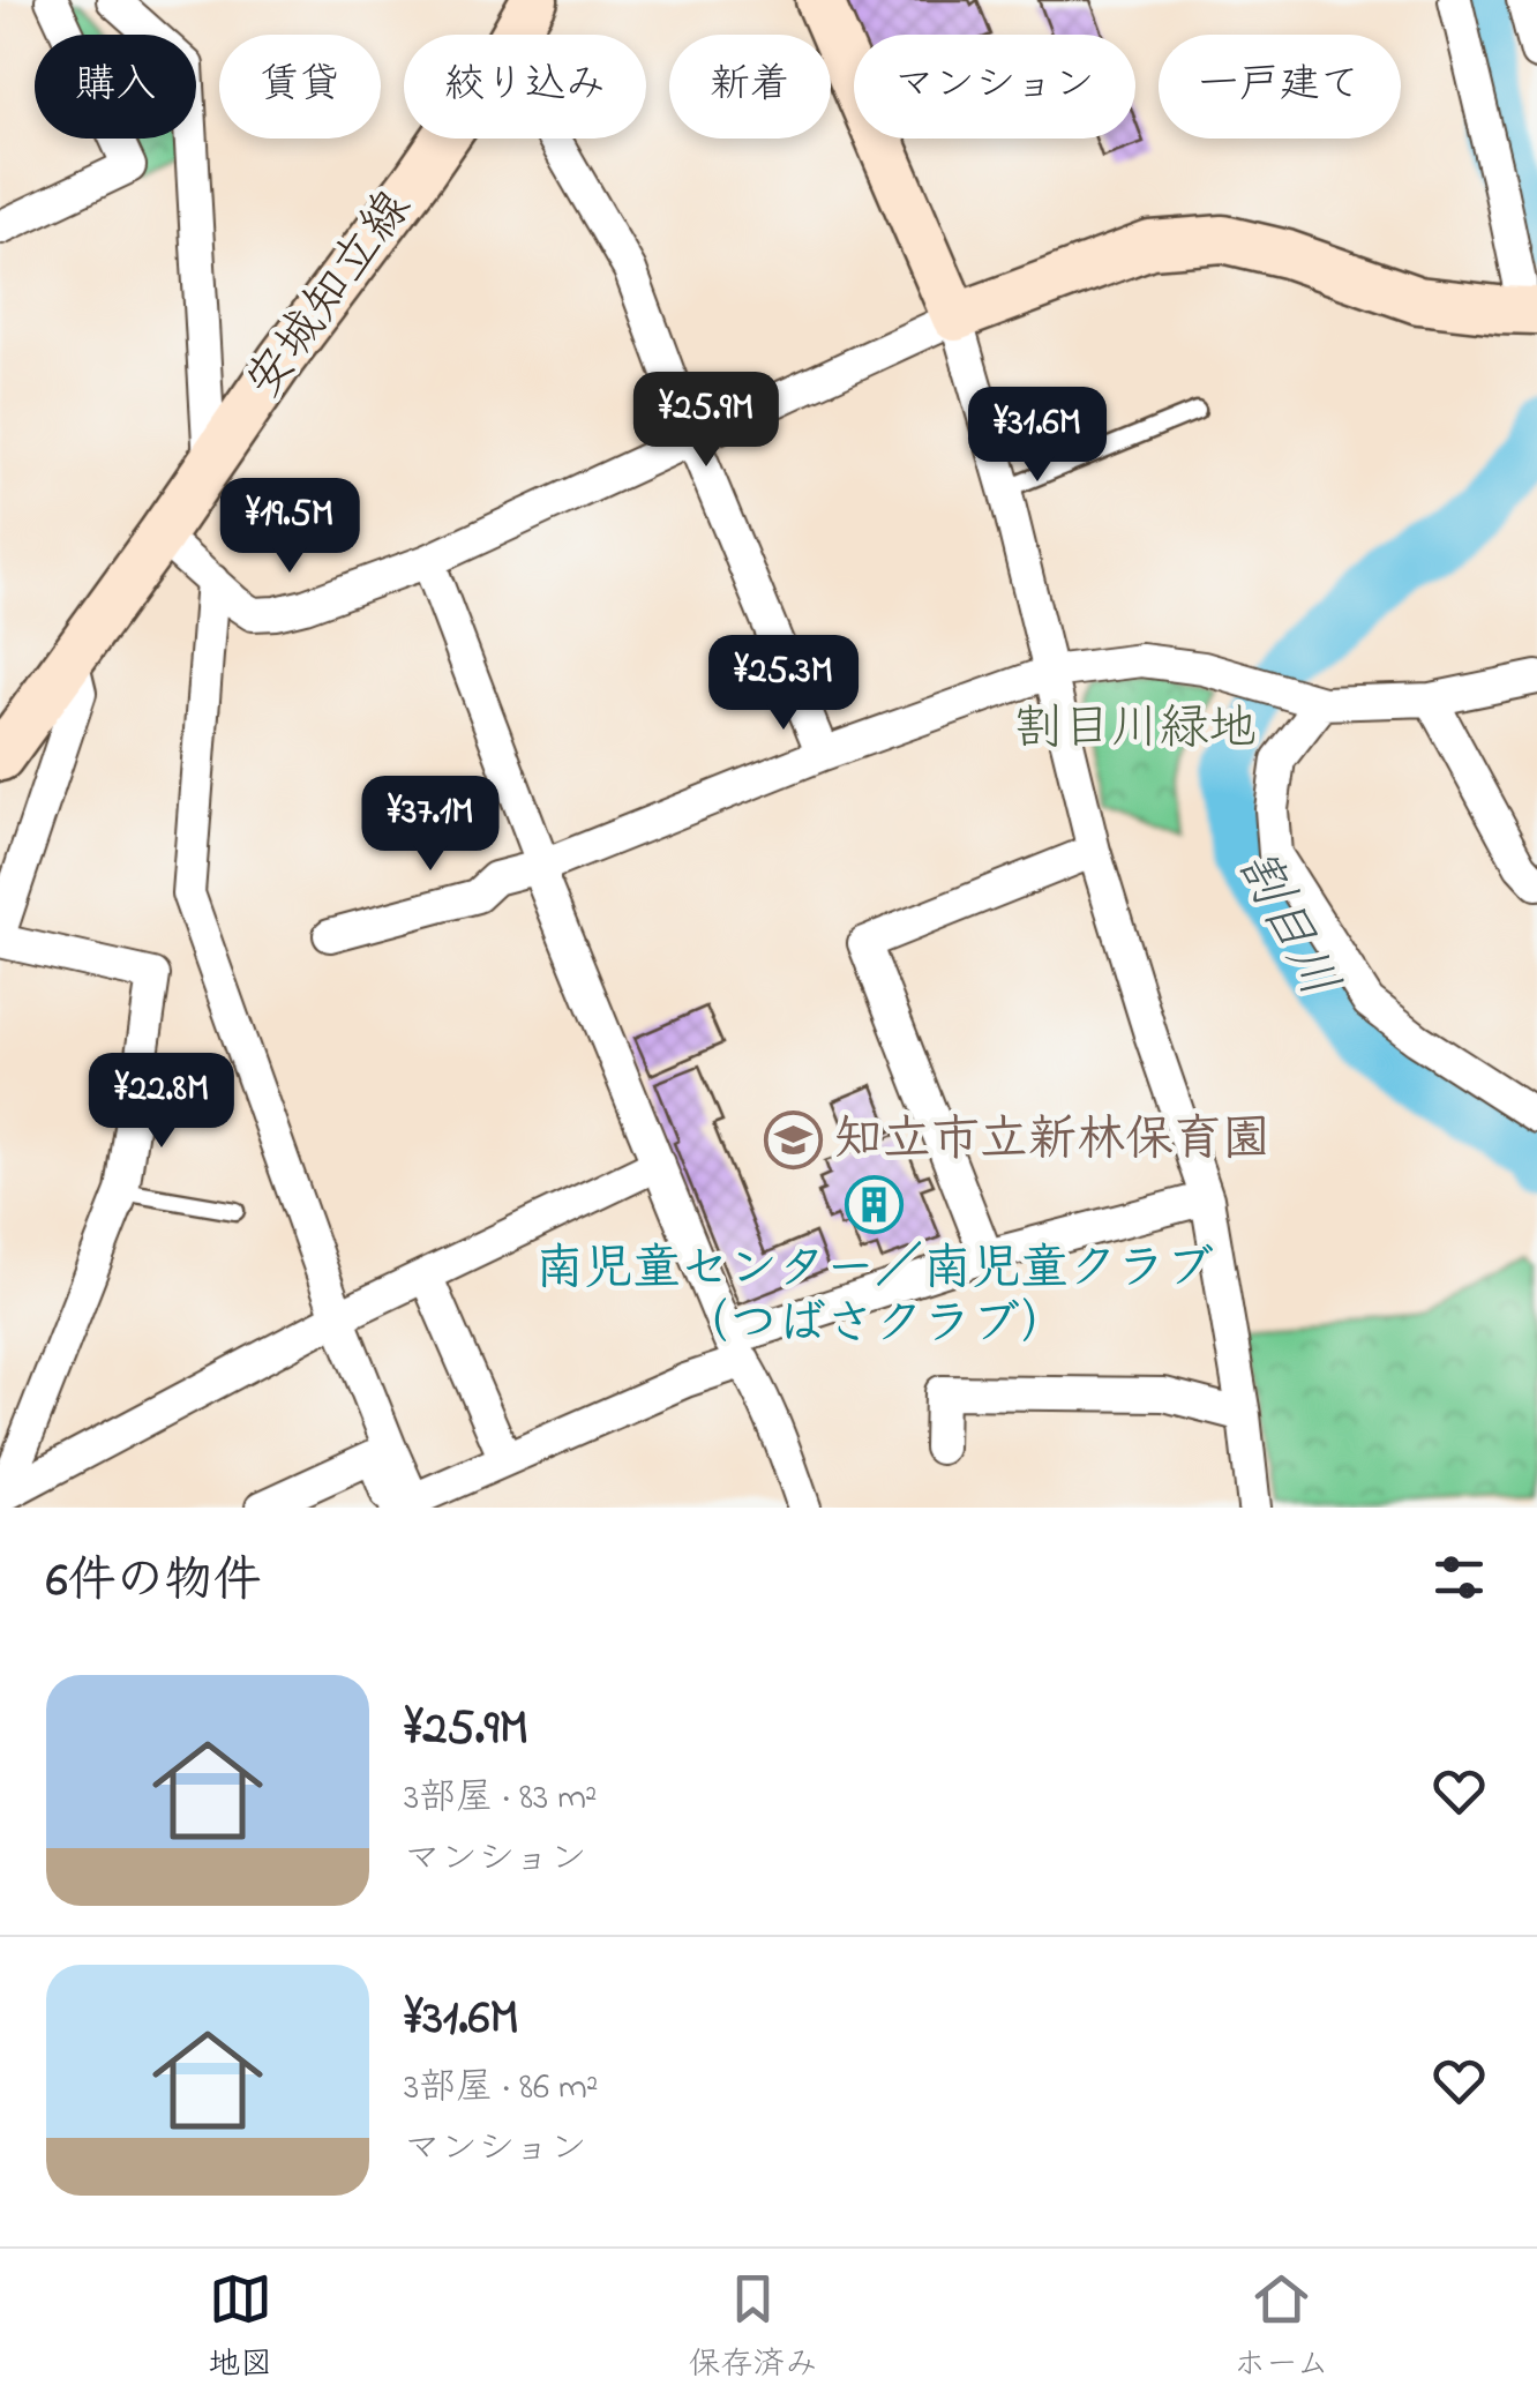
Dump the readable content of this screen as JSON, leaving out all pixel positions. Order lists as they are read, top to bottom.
{
  "streets": {
    "main road": ["安城知立線"]
  },
  "water": ["割目川"],
  "parks": ["割目川緑地"],
  "places": {
    "school or university": ["知立市立新林保育園"],
    "building": ["南児童センター／南児童クラブ （つばさクラブ）"]
  },
  "page": {
    "chip": [
      "購入",
      "賃貸",
      "絞り込み",
      "新着",
      "マンション",
      "一戸建て"
    ],
    "price": [
      "¥25.9M",
      "¥31.6M",
      "¥19.5M",
      "¥25.3M",
      "¥37.1M",
      "¥22.8M"
    ],
    "heading": "6件の物件",
    "list": [
      {
        "name": "¥25.9M",
        "note": "3部屋 · 83 m² · マンション"
      },
      {
        "name": "¥31.6M",
        "note": "3部屋 · 86 m² · マンション"
      }
    ],
    "tabs": ["地図", "保存済み", "ホーム"]
  }
}
